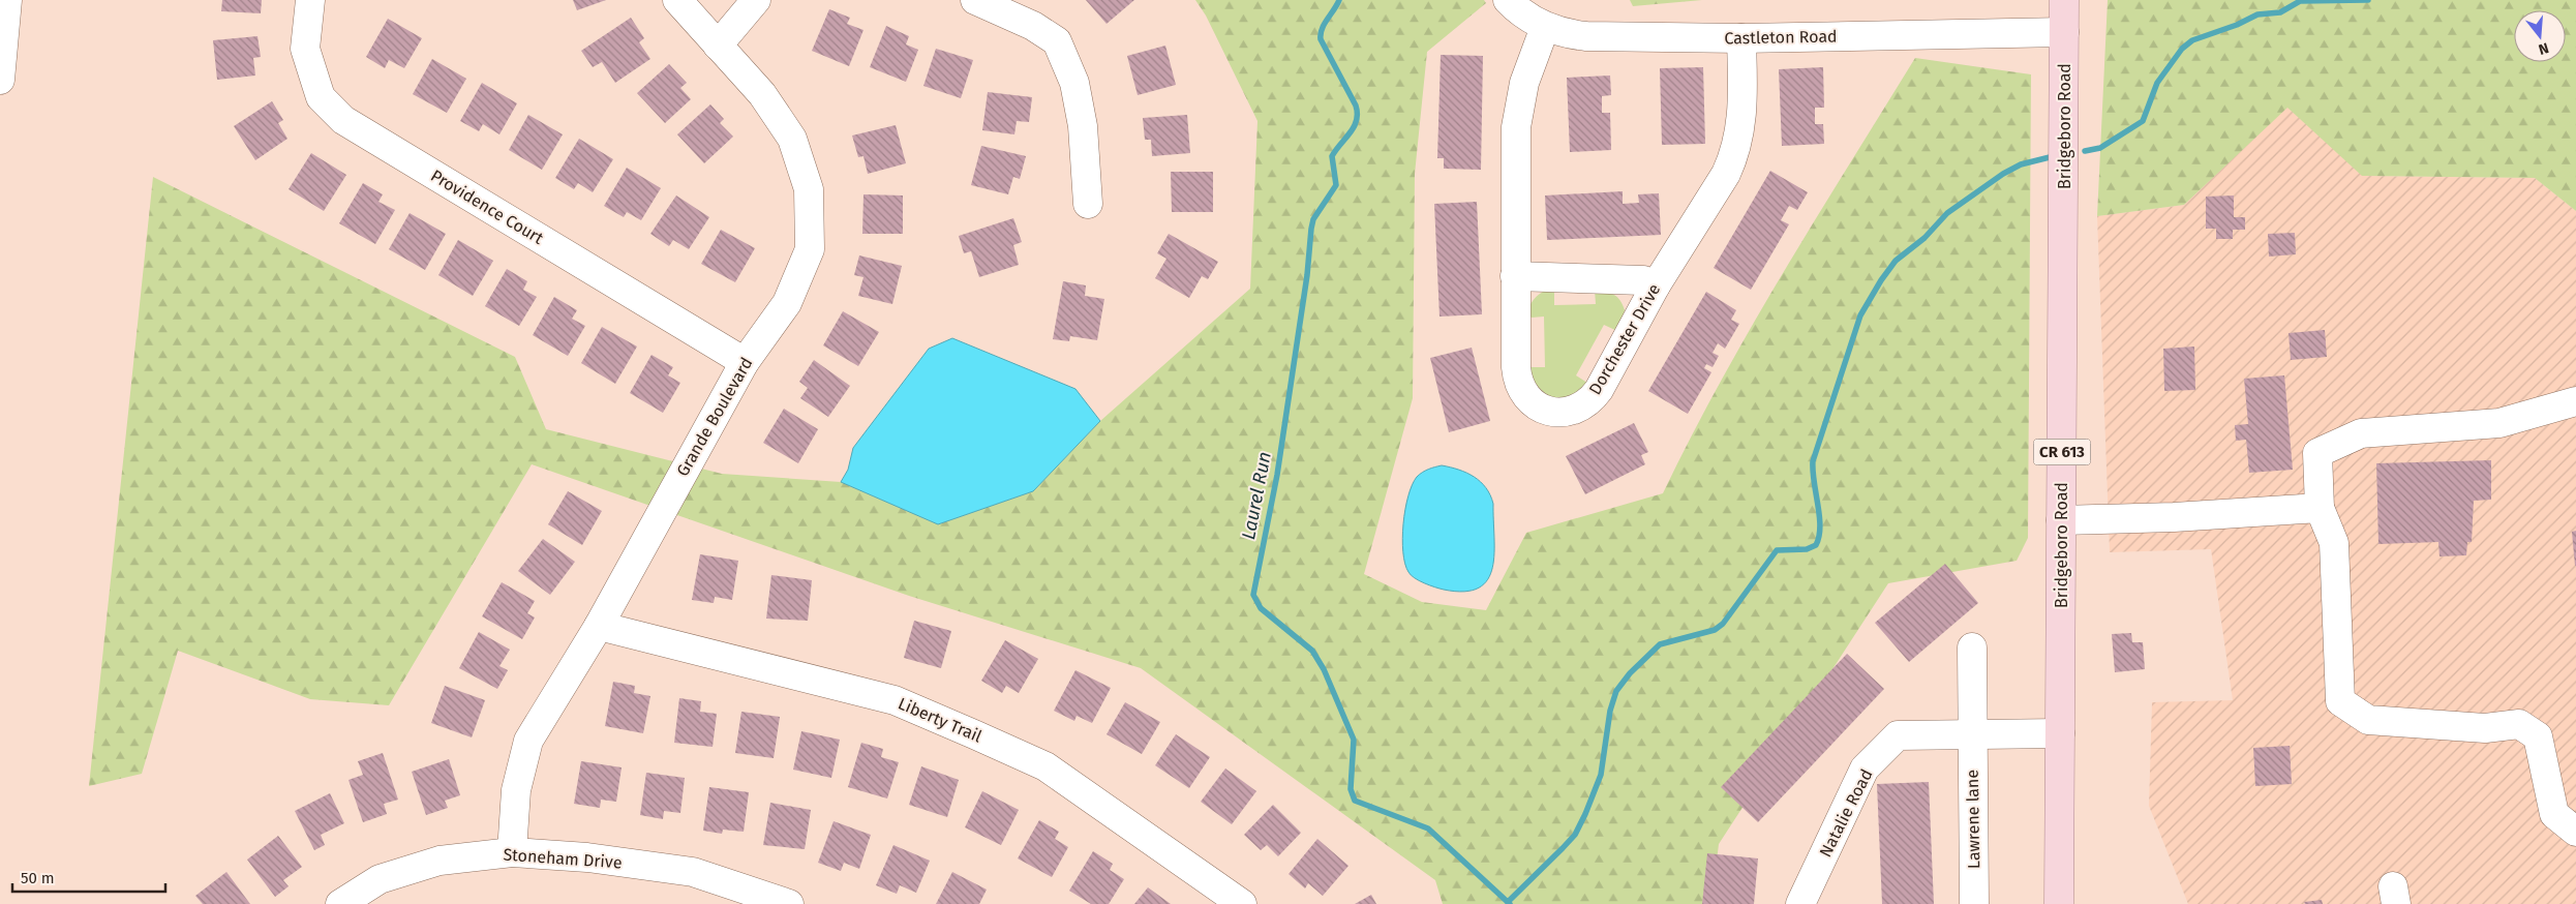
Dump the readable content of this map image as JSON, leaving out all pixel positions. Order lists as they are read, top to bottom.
{
  "streets": {
    "main road": ["Bridgeboro Road", "CR 613"],
    "street": [
      "Castleton Road",
      "Providence Court",
      "Dorchester Drive",
      "Grande Boulevard",
      "Liberty Trail",
      "Natalie Road",
      "Lawrene lane",
      "Stoneham Drive"
    ]
  },
  "crossings": [
    ["Castleton Road", "Bridgeboro Road"],
    ["Castleton Road", "Dorchester Drive"],
    ["Bridgeboro Road", "Natalie Road"],
    ["Providence Court", "Grande Boulevard"],
    ["Grande Boulevard", "Liberty Trail"],
    ["Grande Boulevard", "Stoneham Drive"],
    ["Natalie Road", "Lawrene lane"]
  ],
  "water": ["Laurel Run"],
  "scale_bar": "50 m",
  "north": "bottom"
}
